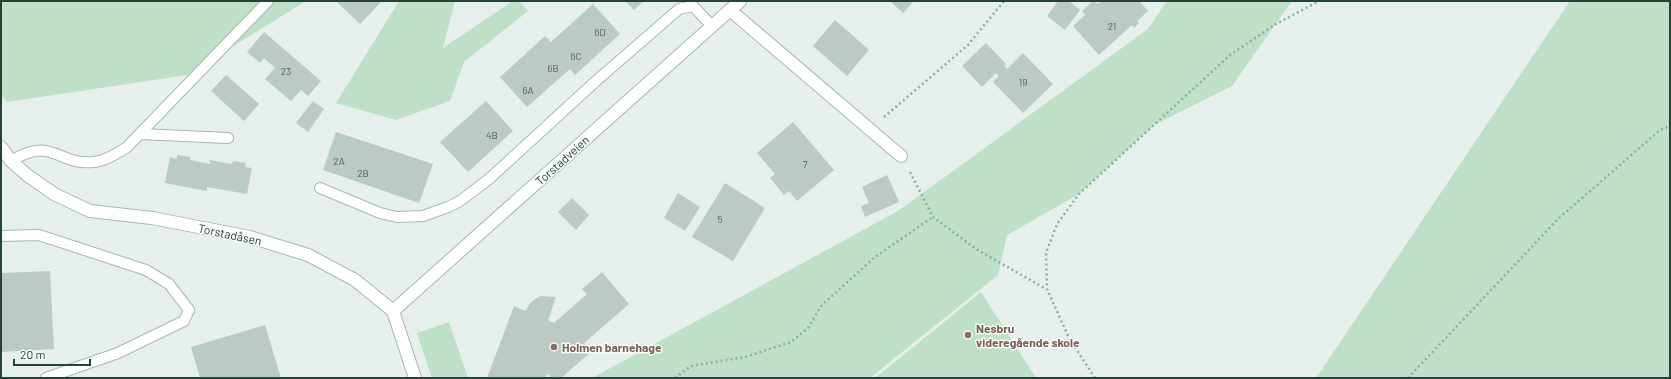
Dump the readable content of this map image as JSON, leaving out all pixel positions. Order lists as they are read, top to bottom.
{
  "streets": {
    "street": ["Torstadveien", "Torstadåsen"]
  },
  "crossings": [
    ["Torstadveien", "Torstadåsen"]
  ],
  "places": ["Nesbru videregående skole", "Holmen barnehage"],
  "house_numbers": [
    "21",
    "6D",
    "6C",
    "6B",
    "23",
    "19",
    "6A",
    "4B",
    "2A",
    "7",
    "2B",
    "5"
  ],
  "scale_bar": "20 m"
}
